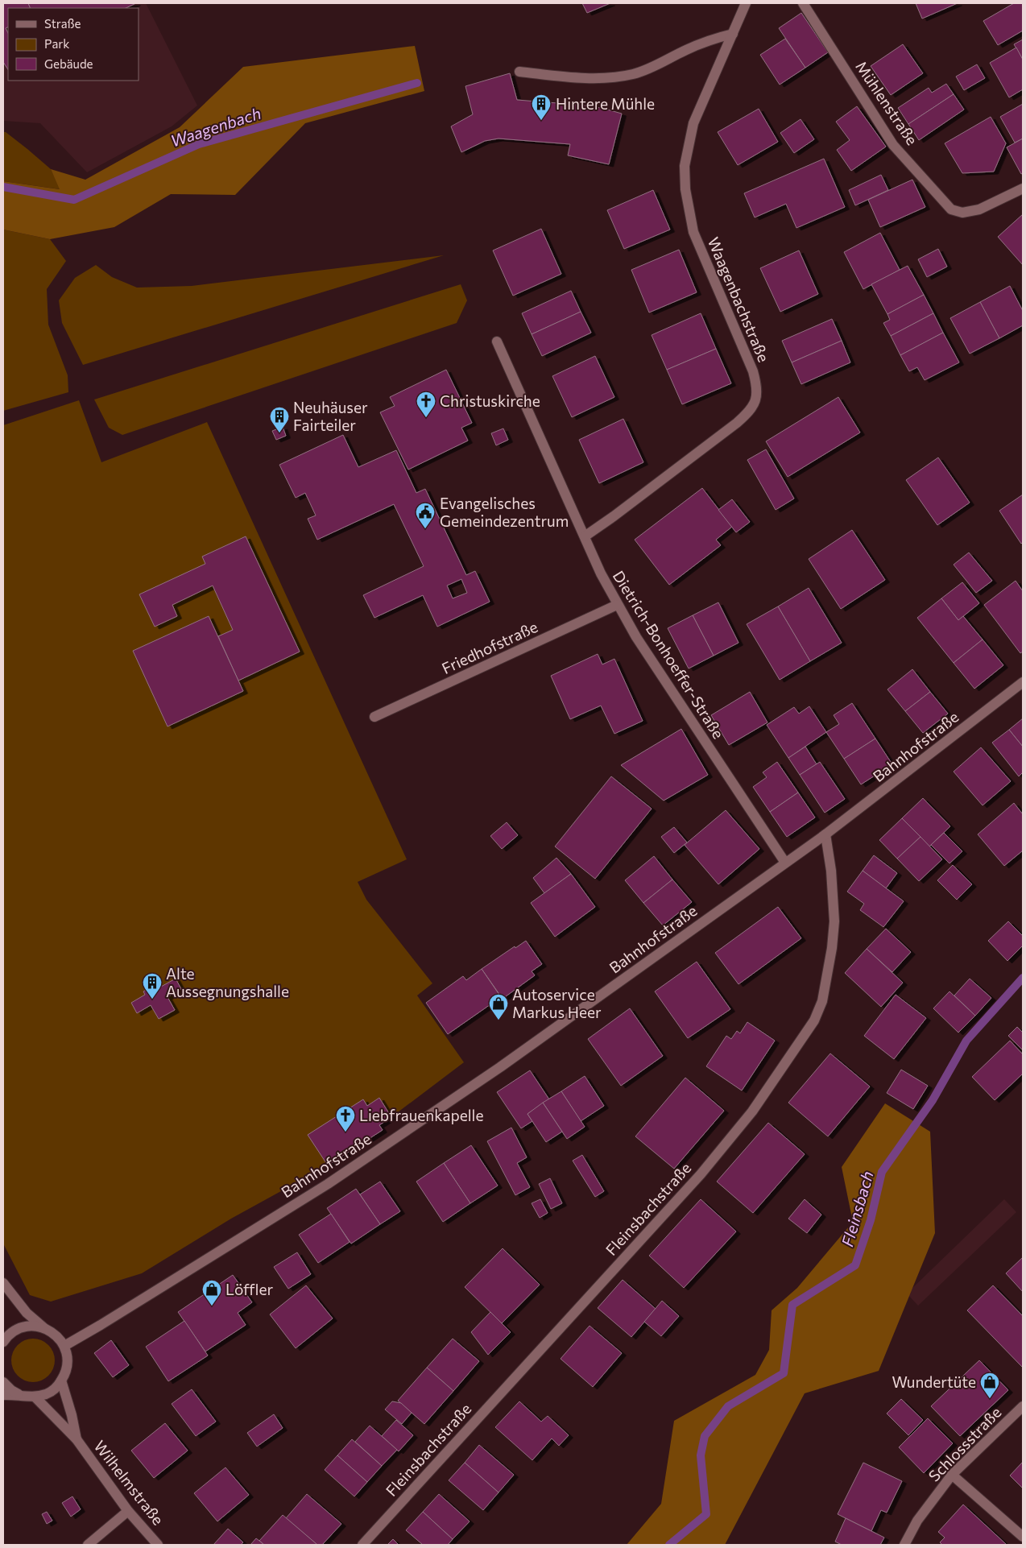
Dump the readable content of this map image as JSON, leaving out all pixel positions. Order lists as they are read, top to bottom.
{
  "streets": {
    "street": [
      "Mühlenstraße",
      "Waagenbachstraße",
      "Friedhofstraße",
      "Dietrich-Bonhoeffer-Straße",
      "Bahnhofstraße",
      "Fleinsbachstraße",
      "Schlossstraße",
      "Wilhelmstraße"
    ]
  },
  "crossings": [
    ["Waagenbachstraße", "Dietrich-Bonhoeffer-Straße"],
    ["Friedhofstraße", "Dietrich-Bonhoeffer-Straße"],
    ["Dietrich-Bonhoeffer-Straße", "Bahnhofstraße"],
    ["Bahnhofstraße", "Fleinsbachstraße"]
  ],
  "water": ["Waagenbach", "Fleinsbach"],
  "places": {
    "building": ["Hintere Mühle", "Neuhäuser Fairteiler", "Alte Aussegnungshalle"],
    "church": ["Christuskirche", "Liebfrauenkapelle"],
    "public building": ["Evangelisches Gemeindezentrum"],
    "shop": ["Autoservice Markus Heer", "Löffler", "Wundertüte"]
  },
  "legend": ["Straße", "Park", "Gebäude"]
}
